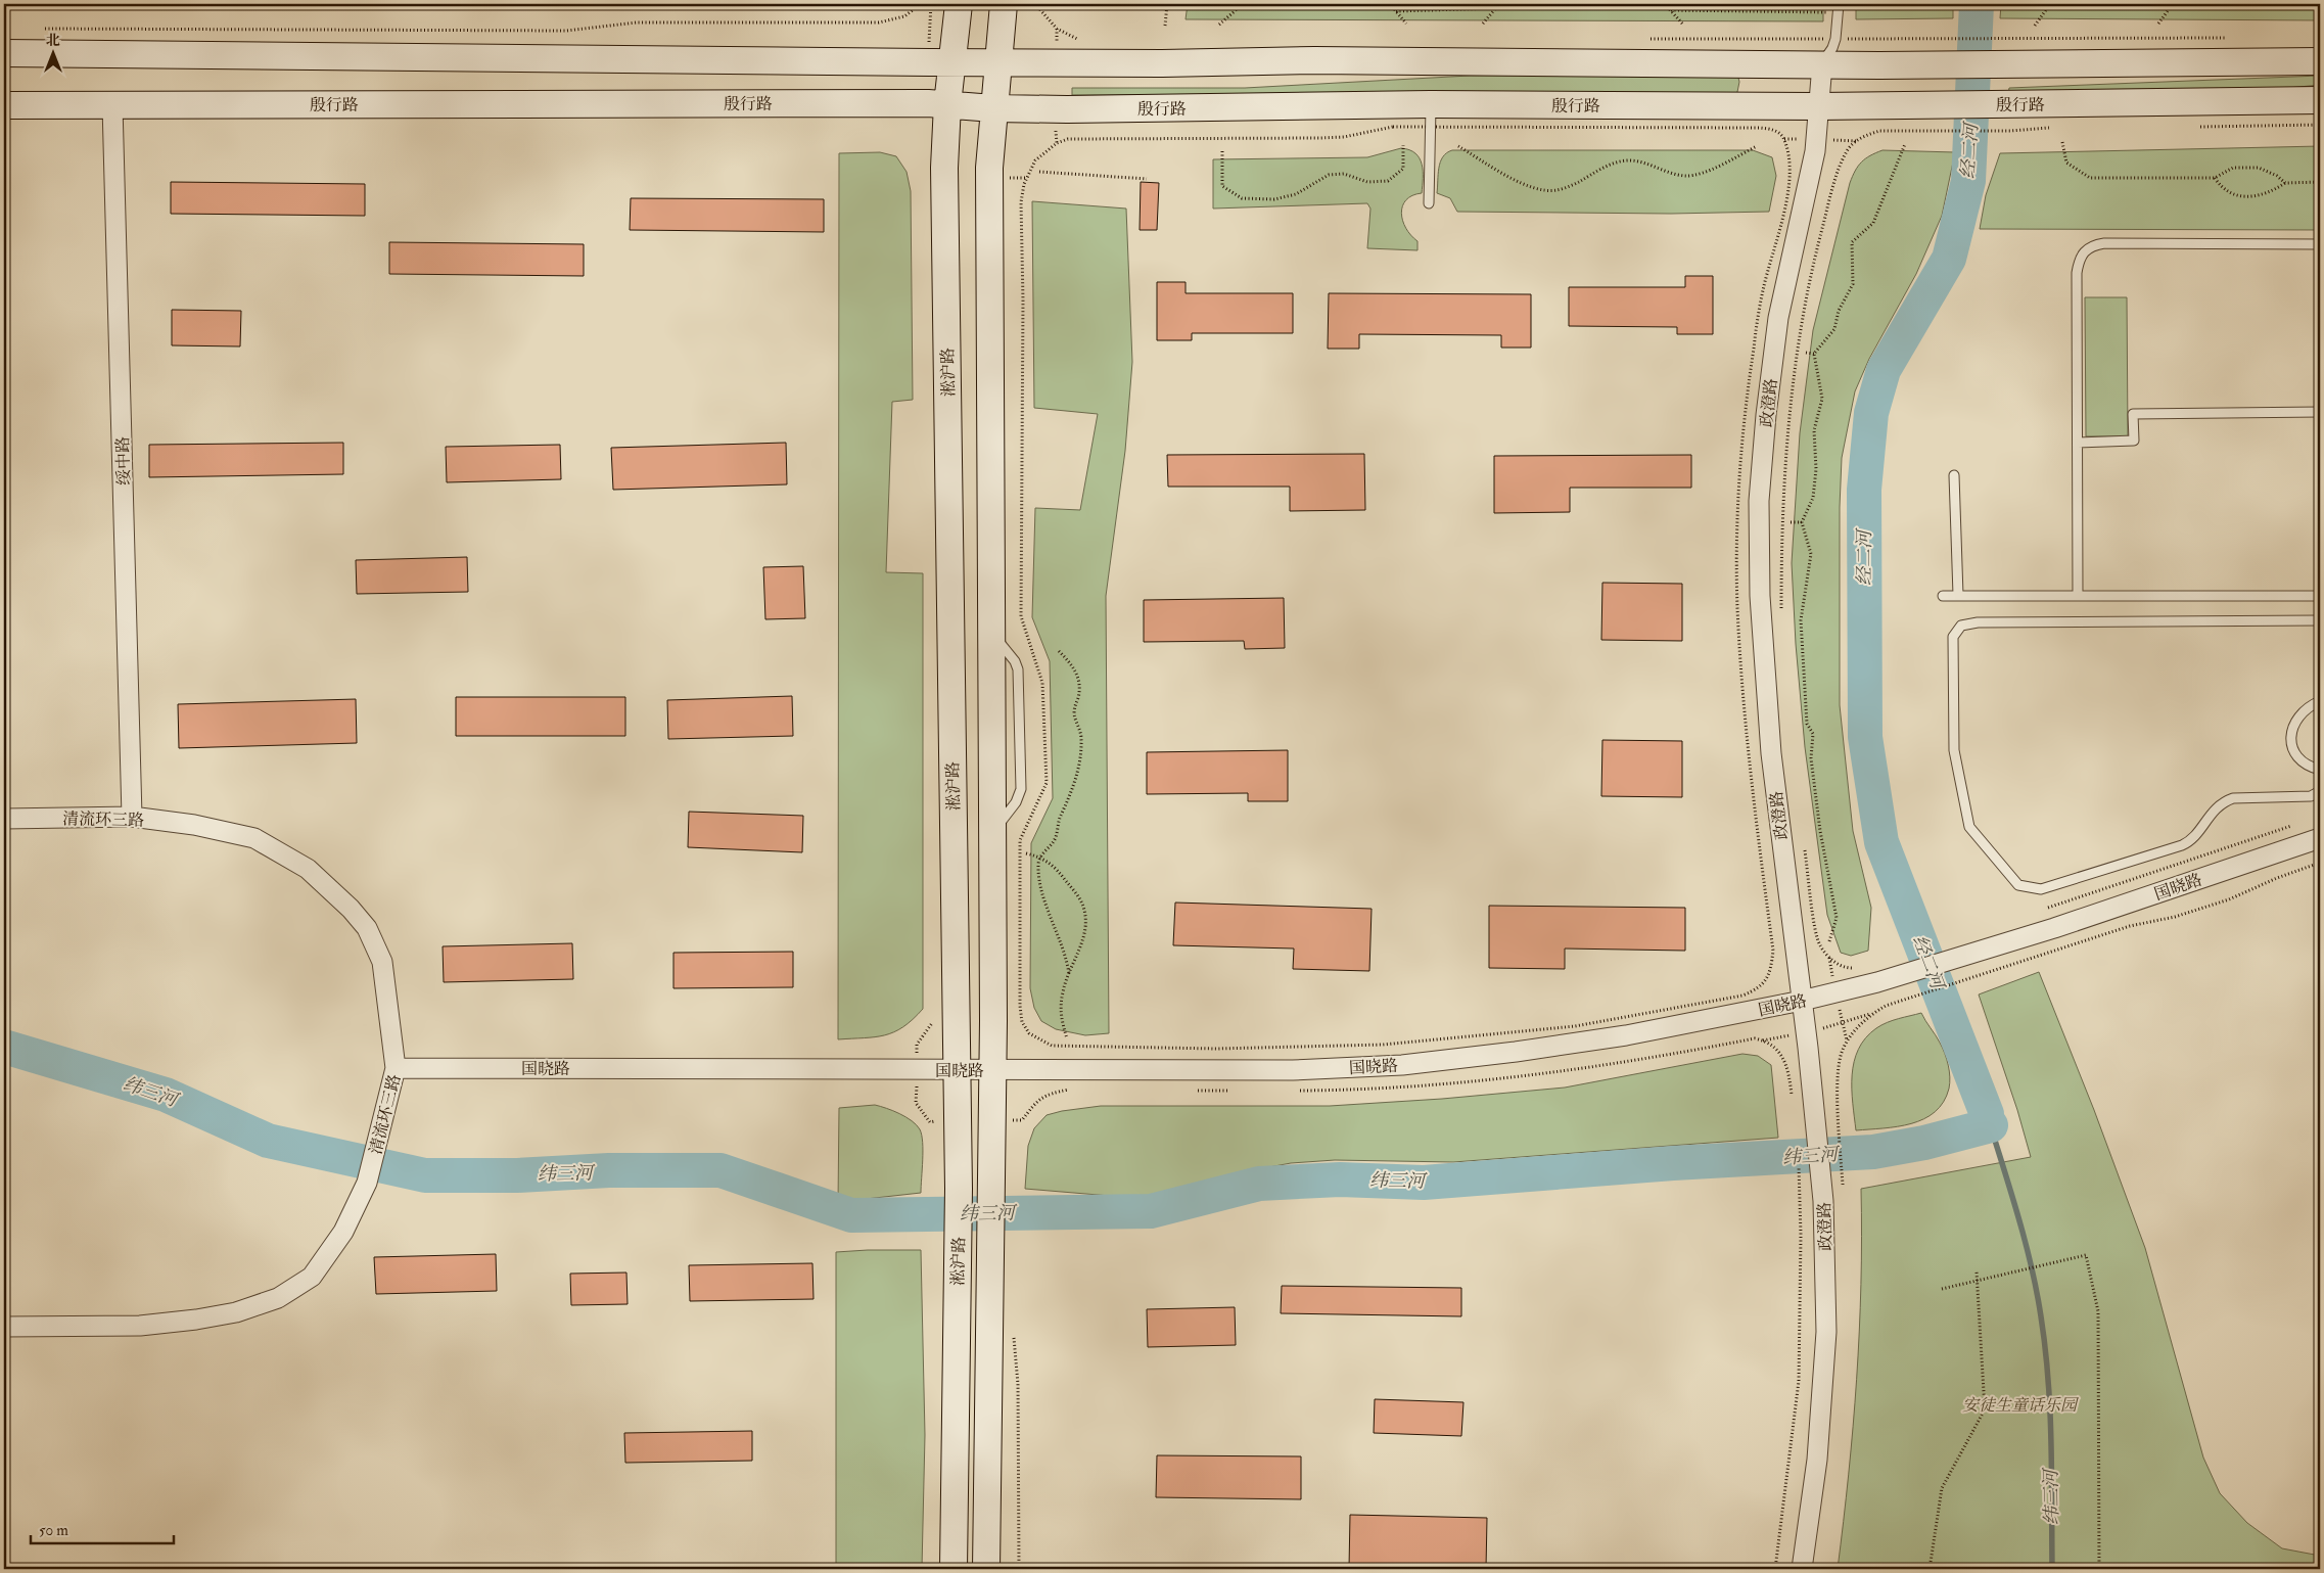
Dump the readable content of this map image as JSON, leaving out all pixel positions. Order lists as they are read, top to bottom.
{
  "streets": {
    "main road": ["殷行路", "淞沪路"],
    "street": [
      "政澄路",
      "绥中路",
      "清流环三路",
      "国晓路"
    ]
  },
  "crossings": [
    ["殷行路", "淞沪路"],
    ["殷行路", "政澄路"],
    ["殷行路", "绥中路"],
    ["淞沪路", "国晓路"],
    ["政澄路", "国晓路"],
    ["绥中路", "清流环三路"],
    ["清流环三路", "国晓路"]
  ],
  "water": ["经二河", "纬三河"],
  "parks": ["安徒生童话乐园"],
  "scale_bar": "50 m",
  "north": "top"
}
